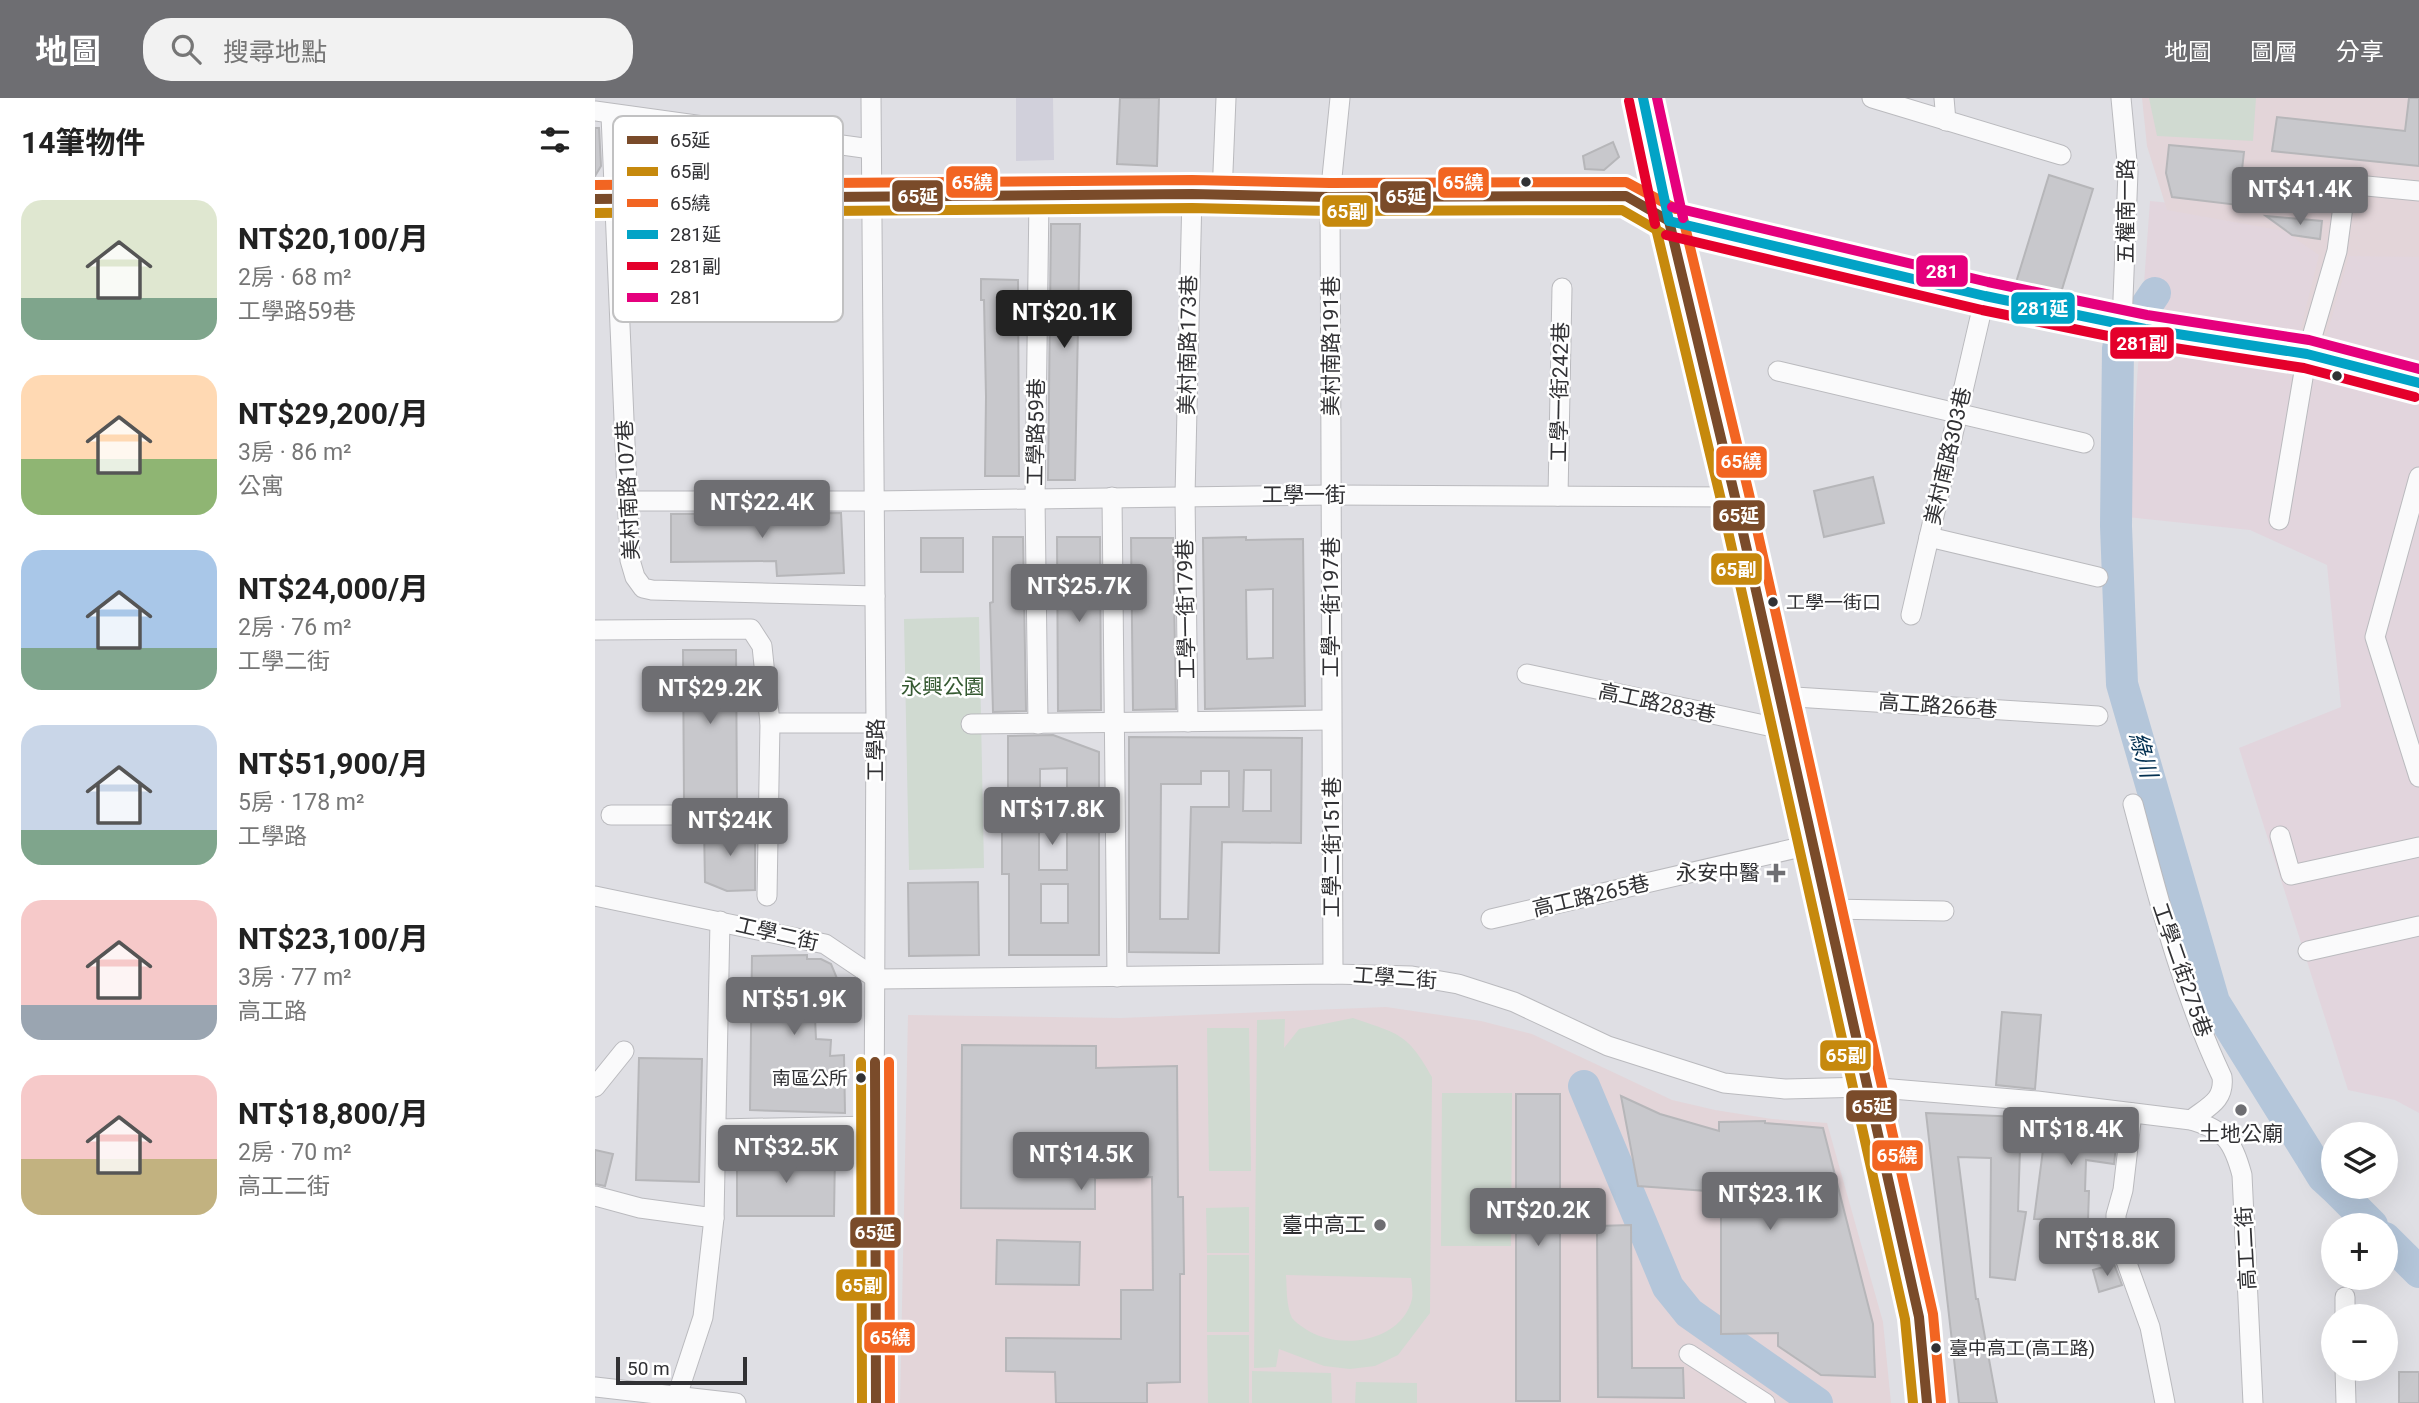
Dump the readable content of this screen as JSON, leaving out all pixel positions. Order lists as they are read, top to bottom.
{
  "streets": {
    "street": [
      "五權南一路",
      "美村南路173巷",
      "美村南路191巷",
      "工學一街242巷",
      "工學路59巷",
      "美村南路303巷",
      "美村南路107巷",
      "工學一街",
      "工學一街197巷",
      "工學一街179巷",
      "高工路283巷",
      "高工路266巷",
      "工學路",
      "工學二街151巷",
      "高工路265巷",
      "工學二街",
      "工學二街275巷",
      "高工二街"
    ]
  },
  "crossings": [
    ["美村南路173巷", "工學一街"],
    ["美村南路173巷", "工學一街179巷"],
    ["美村南路191巷", "工學一街"],
    ["美村南路191巷", "工學一街197巷"],
    ["工學一街242巷", "工學一街"],
    ["工學路59巷", "工學一街"],
    ["美村南路107巷", "工學一街"],
    ["美村南路107巷", "工學路"],
    ["工學一街", "工學一街197巷"],
    ["工學一街", "工學一街179巷"],
    ["工學一街", "工學路"],
    ["工學一街197巷", "工學二街151巷"],
    ["工學路", "工學二街"],
    ["工學二街151巷", "工學二街"],
    ["工學二街", "工學二街275巷"],
    ["工學二街", "高工二街"],
    ["工學二街275巷", "高工二街"]
  ],
  "water": ["綠川"],
  "parks": ["永興公園"],
  "places": {
    "other": [
      "工學一街口",
      "南區公所",
      "土地公廟",
      "臺中高工",
      "臺中高工(高工路)"
    ],
    "health": ["永安中醫"]
  },
  "lines": [
    "transit line 281延",
    "transit line 281",
    "transit line 281副",
    "transit line 65繞",
    "transit line 65延",
    "transit line 65副"
  ],
  "legend": [
    "65延",
    "65副",
    "65繞",
    "281延",
    "281副",
    "281"
  ],
  "scale_bar": "50 m",
  "page": {
    "header": "地圖",
    "search": "搜尋地點",
    "nav": ["地圖", "圖層", "分享"],
    "heading": "14筆物件",
    "price": [
      "NT$41.4K",
      "NT$20.1K",
      "NT$22.4K",
      "NT$25.7K",
      "NT$29.2K",
      "NT$17.8K",
      "NT$24K",
      "NT$51.9K",
      "NT$18.4K",
      "NT$32.5K",
      "NT$14.5K",
      "NT$23.1K",
      "NT$20.2K",
      "NT$18.8K"
    ],
    "list": [
      {
        "name": "NT$20,100/月",
        "note": "2房 · 68 m² · 工學路59巷"
      },
      {
        "name": "NT$29,200/月",
        "note": "3房 · 86 m² · 公寓"
      },
      {
        "name": "NT$24,000/月",
        "note": "2房 · 76 m² · 工學二街"
      },
      {
        "name": "NT$51,900/月",
        "note": "5房 · 178 m² · 工學路"
      },
      {
        "name": "NT$23,100/月",
        "note": "3房 · 77 m² · 高工路"
      },
      {
        "name": "NT$18,800/月",
        "note": "2房 · 70 m² · 高工二街"
      }
    ],
    "map_buttons": ["+", "−"],
    "scale": "50 m"
  }
}
